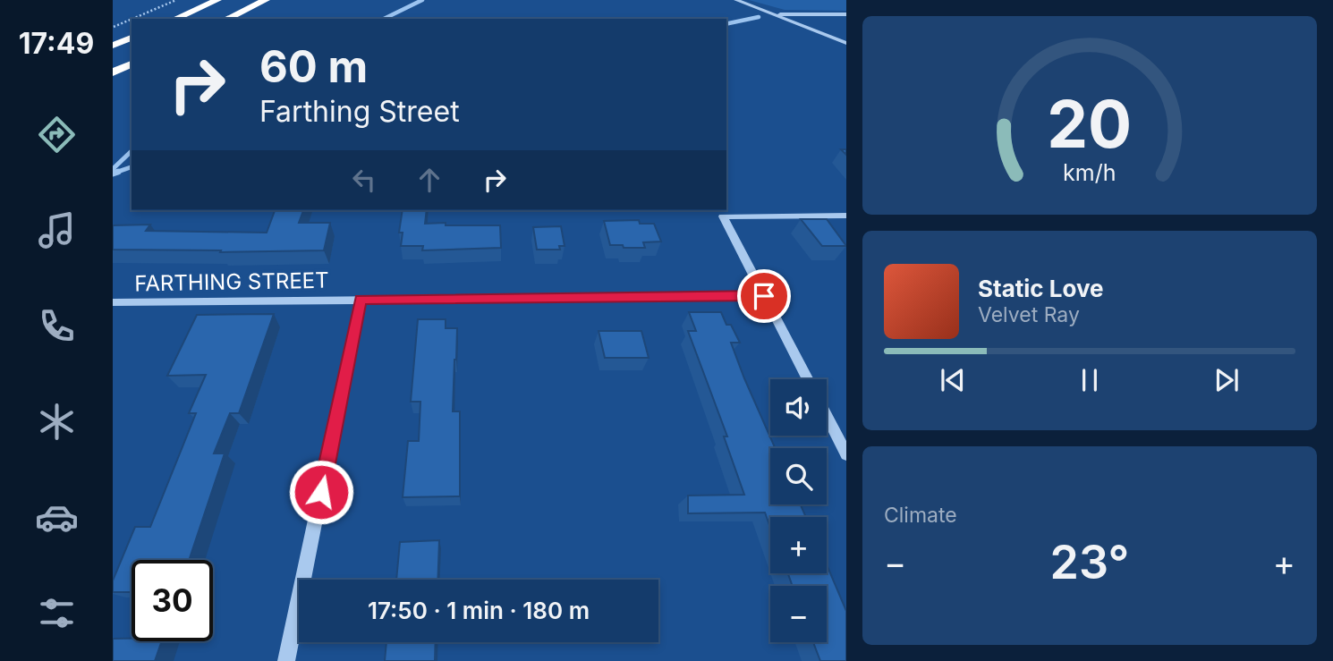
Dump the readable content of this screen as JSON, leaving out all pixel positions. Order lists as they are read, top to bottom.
{
  "streets": {
    "street": ["FARTHING STREET"]
  },
  "page": {
    "tabs": "17:49",
    "turn": ["60 m", "Farthing Street"],
    "song": ["Static Love", "Velvet Ray"],
    "map_buttons": ["+", "−"],
    "tile": "Climate",
    "heat": ["−", "23°", "+"],
    "limit": "30",
    "trip": "17:50 · 1 min · 180 m",
    "gauge": ["20", "km/h"]
  }
}
